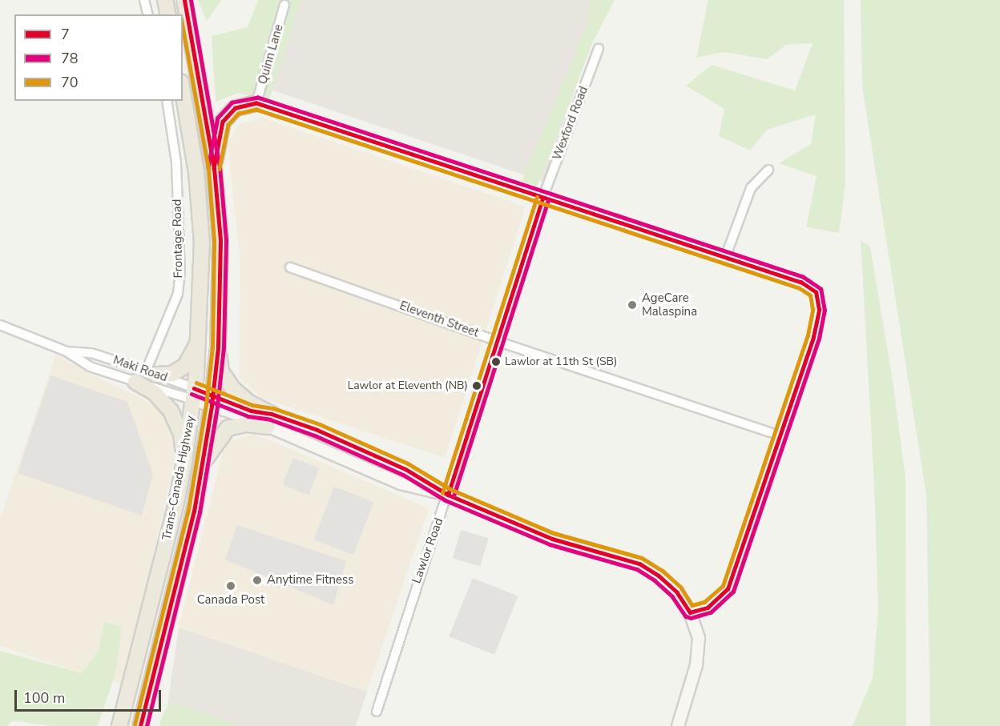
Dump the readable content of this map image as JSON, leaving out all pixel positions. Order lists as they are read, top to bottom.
{
  "streets": {
    "highway": ["Trans-Canada Highway"],
    "street": [
      "Quinn Lane",
      "Wexford Road",
      "Frontage Road",
      "Eleventh Street",
      "Maki Road",
      "Lawlor Road"
    ]
  },
  "crossings": [
    ["Wexford Road", "Lawlor Road"],
    ["Frontage Road", "Maki Road"],
    ["Eleventh Street", "Lawlor Road"],
    ["Maki Road", "Trans-Canada Highway"]
  ],
  "places": [
    "AgeCare Malaspina",
    "Lawlor at 11th St (SB)",
    "Lawlor at Eleventh (NB)",
    "Anytime Fitness",
    "Canada Post"
  ],
  "lines": ["transit line 7", "transit line 78", "transit line 70"],
  "legend": ["7", "78", "70"],
  "scale_bar": "100 m"
}
